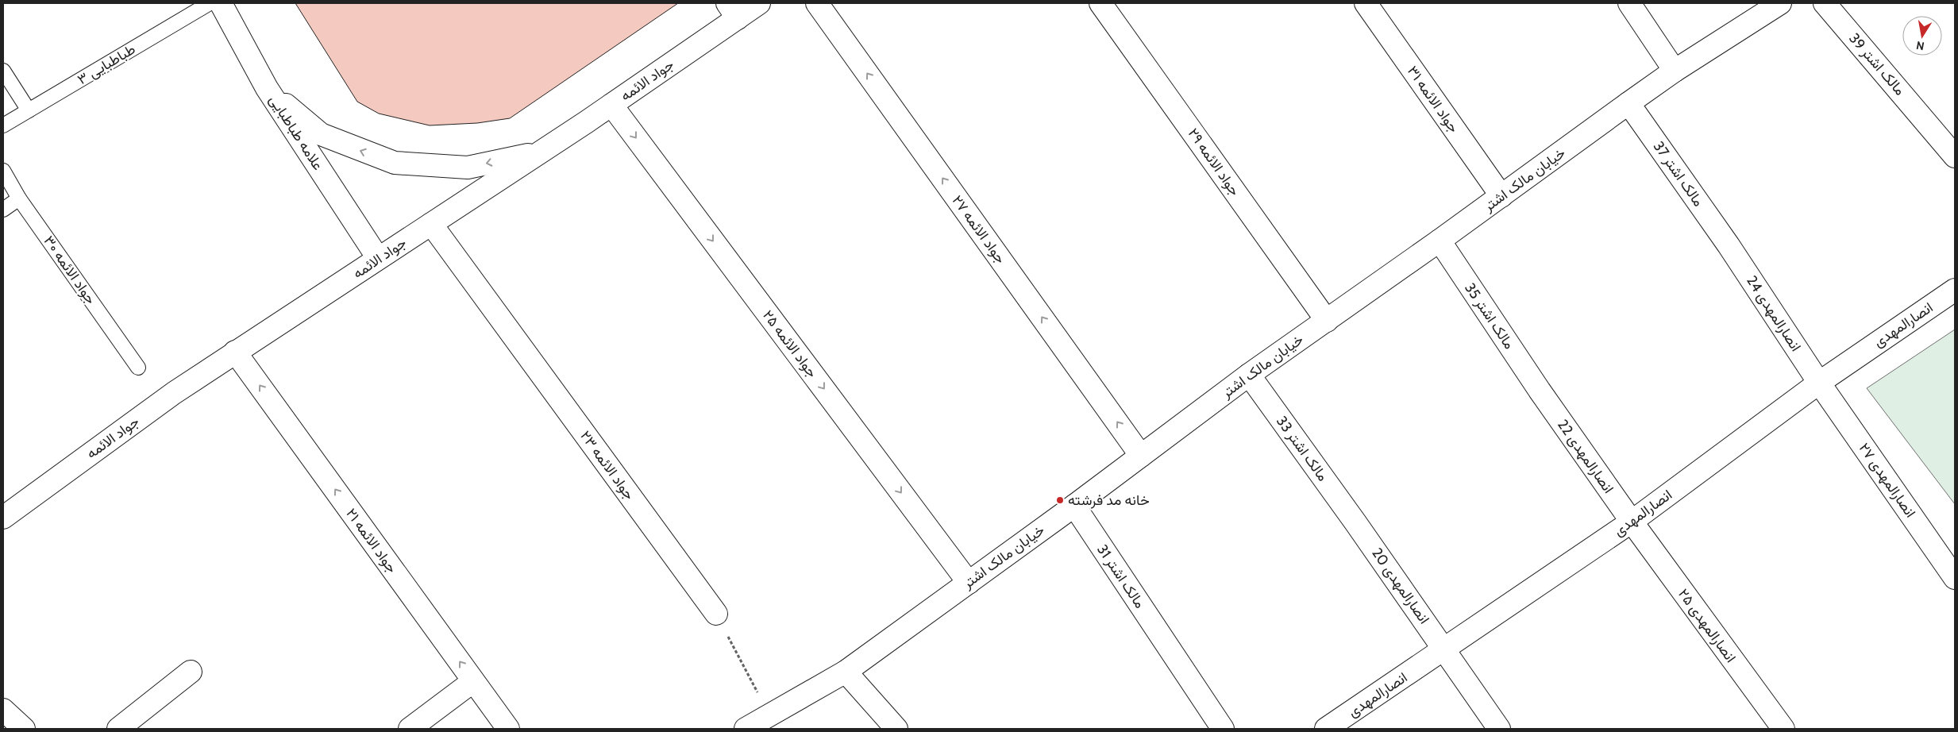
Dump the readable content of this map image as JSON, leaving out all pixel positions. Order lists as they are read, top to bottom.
{
  "streets": {
    "street": [
      "مالک اشتر 39",
      "جواد الائمه",
      "جواد الائمه ۳۱",
      "علامه طباطبایی",
      "جواد الائمه ۲۹",
      "مالک اشتر 37",
      "خیابان مالک اشتر",
      "جواد الائمه ۲۷",
      "انصارالمهدی 24",
      "مالک اشتر 35",
      "انصارالمهدی",
      "جواد الائمه ۲۵",
      "مالک اشتر 33",
      "انصارالمهدی 22",
      "جواد الائمه ۲۳",
      "انصارالمهدی ۲۷",
      "جواد الائمه ۲۱",
      "مالک اشتر 31",
      "انصارالمهدی 20",
      "انصارالمهدی ۲۵"
    ],
    "lane": ["طباطبایی ۳", "جواد الائمه ۳۰"]
  },
  "crossings": [
    ["جواد الائمه", "علامه طباطبایی"],
    ["جواد الائمه", "جواد الائمه ۲۵"],
    ["جواد الائمه", "جواد الائمه ۲۳"],
    ["جواد الائمه", "جواد الائمه ۲۱"],
    ["جواد الائمه ۳۱", "خیابان مالک اشتر"],
    ["جواد الائمه ۲۹", "خیابان مالک اشتر"],
    ["مالک اشتر 37", "خیابان مالک اشتر"],
    ["مالک اشتر 37", "انصارالمهدی 24"],
    ["خیابان مالک اشتر", "جواد الائمه ۲۷"],
    ["خیابان مالک اشتر", "مالک اشتر 35"],
    ["خیابان مالک اشتر", "جواد الائمه ۲۵"],
    ["خیابان مالک اشتر", "مالک اشتر 33"],
    ["خیابان مالک اشتر", "مالک اشتر 31"],
    ["انصارالمهدی 24", "انصارالمهدی"],
    ["انصارالمهدی 24", "انصارالمهدی ۲۷"],
    ["مالک اشتر 35", "انصارالمهدی 22"],
    ["انصارالمهدی", "انصارالمهدی 22"],
    ["انصارالمهدی", "انصارالمهدی ۲۷"],
    ["انصارالمهدی", "انصارالمهدی 20"],
    ["انصارالمهدی", "انصارالمهدی ۲۵"],
    ["مالک اشتر 33", "انصارالمهدی 20"],
    ["انصارالمهدی 22", "انصارالمهدی ۲۵"]
  ],
  "one_way": ["جواد الائمه ۲۷", "جواد الائمه ۲۵", "جواد الائمه ۲۱"],
  "places": ["خانه مد فرشته"],
  "north": "bottom"
}
